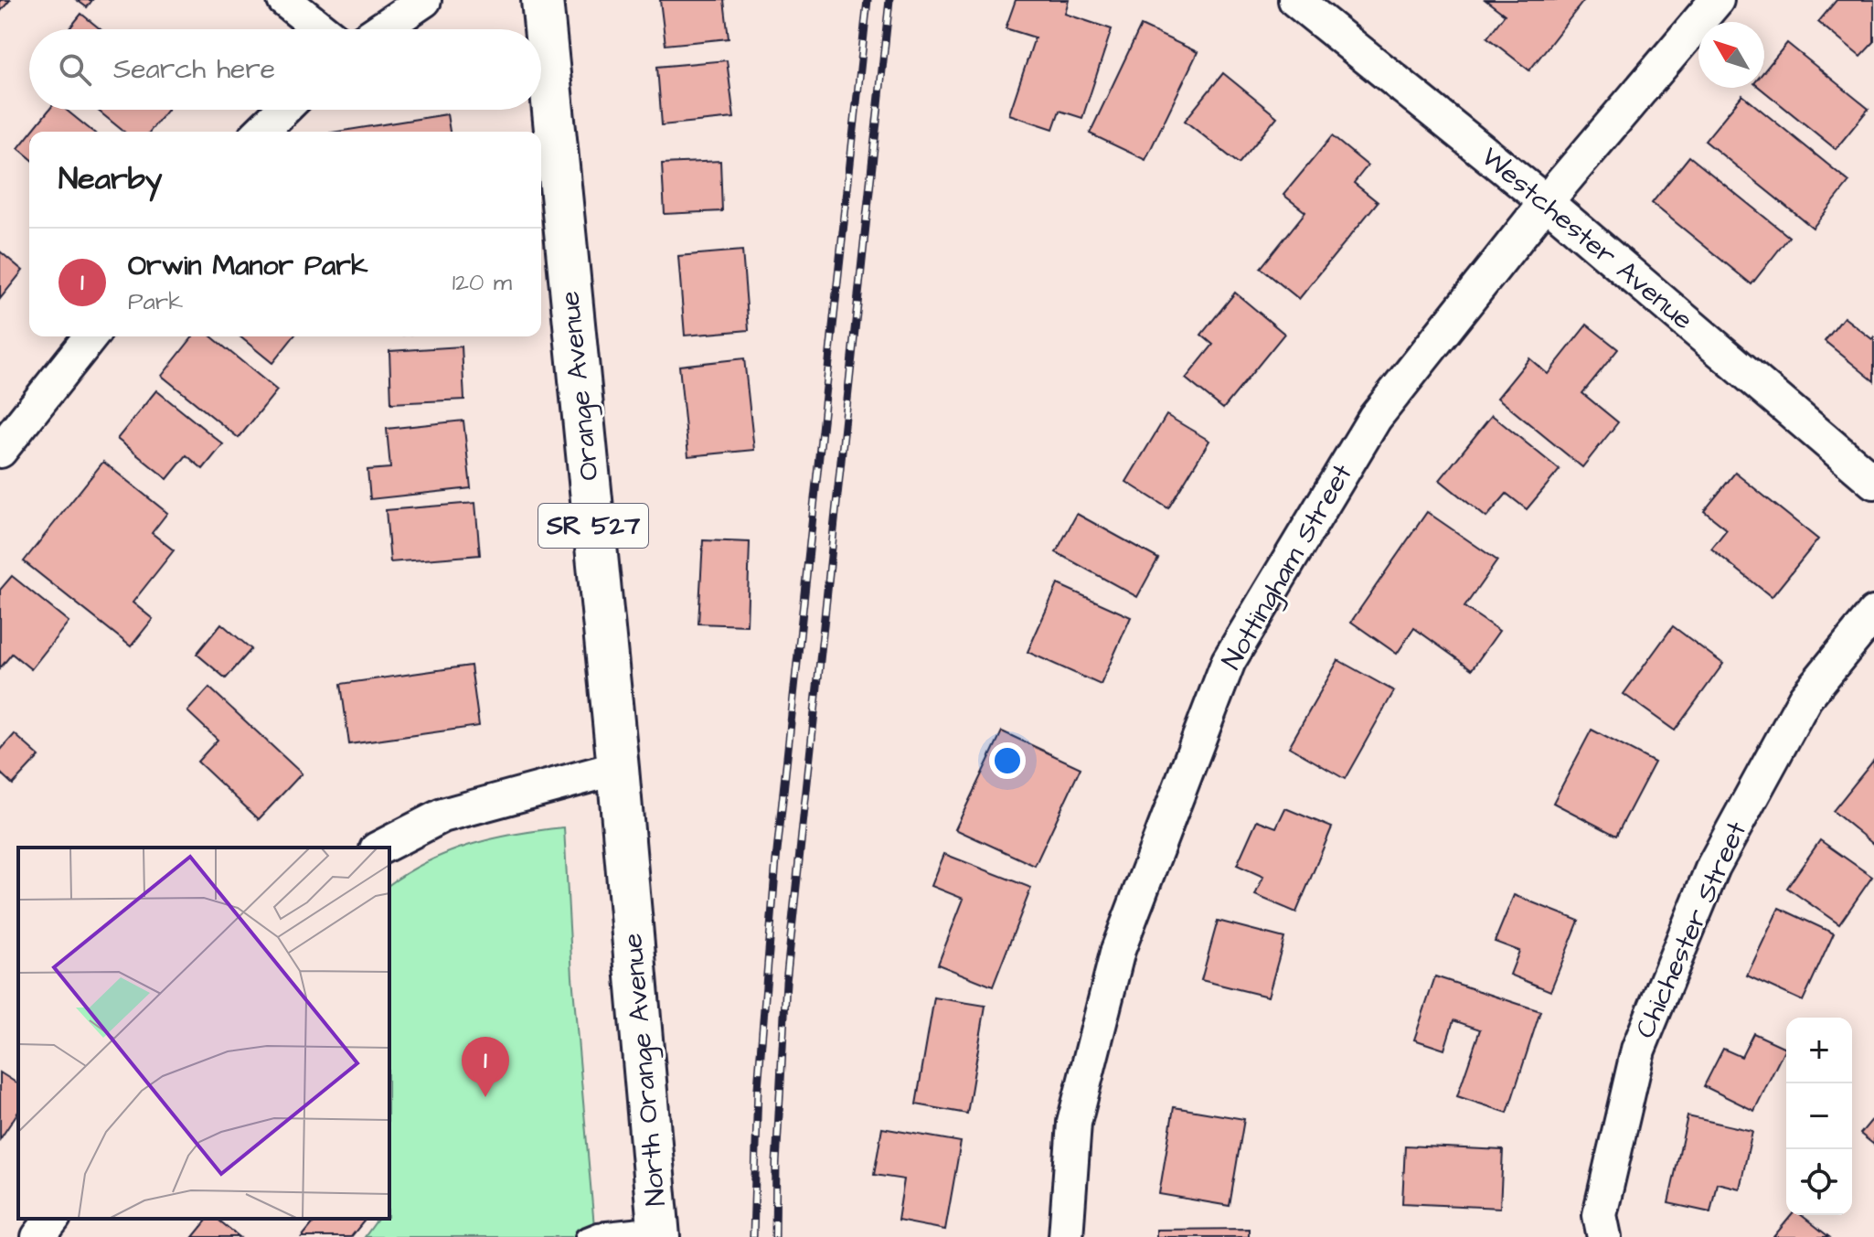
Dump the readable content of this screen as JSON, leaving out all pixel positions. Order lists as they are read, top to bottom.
{
  "streets": {
    "main road": ["Orange Avenue", "SR 527", "North Orange Avenue"],
    "street": ["Westchester Avenue", "Nottingham Street", "Chichester Street"]
  },
  "crossings": [
    ["Westchester Avenue", "Nottingham Street"],
    ["Orange Avenue", "North Orange Avenue"]
  ],
  "north": "top left",
  "page": {
    "search": "Search here",
    "heading": "Nearby",
    "list": [
      {
        "mark": "1",
        "name": "Orwin Manor Park",
        "note": "Park",
        "value": "120 m"
      }
    ],
    "map_buttons": ["+", "−"],
    "pins": "1"
  }
}
